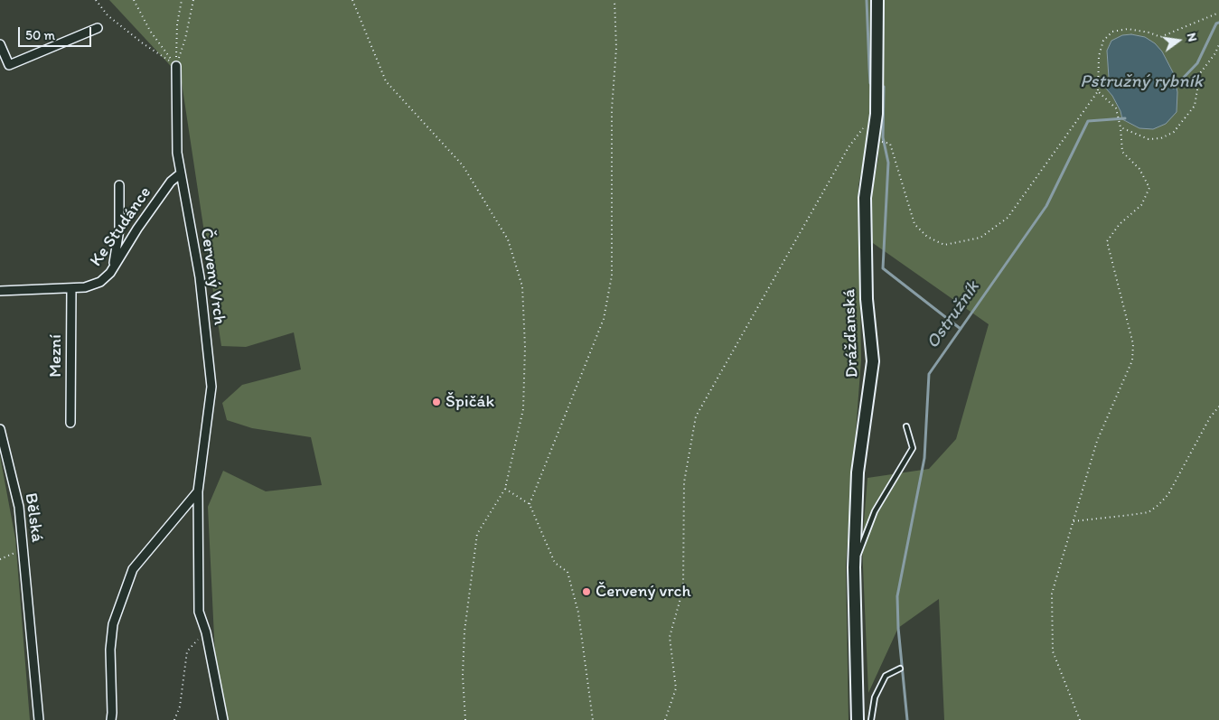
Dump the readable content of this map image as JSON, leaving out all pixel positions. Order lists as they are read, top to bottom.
{
  "streets": {
    "street": [
      "Ke Studánce",
      "Červený Vrch",
      "Drážďanská",
      "Mezní",
      "Bělská"
    ]
  },
  "crossings": [
    ["Ke Studánce", "Červený Vrch"],
    ["Ke Studánce", "Mezní"]
  ],
  "water": ["Pstružný rybník", "Ostružník"],
  "places": ["Špičák", "Červený vrch"],
  "scale_bar": "50 m",
  "north": "right"
}
